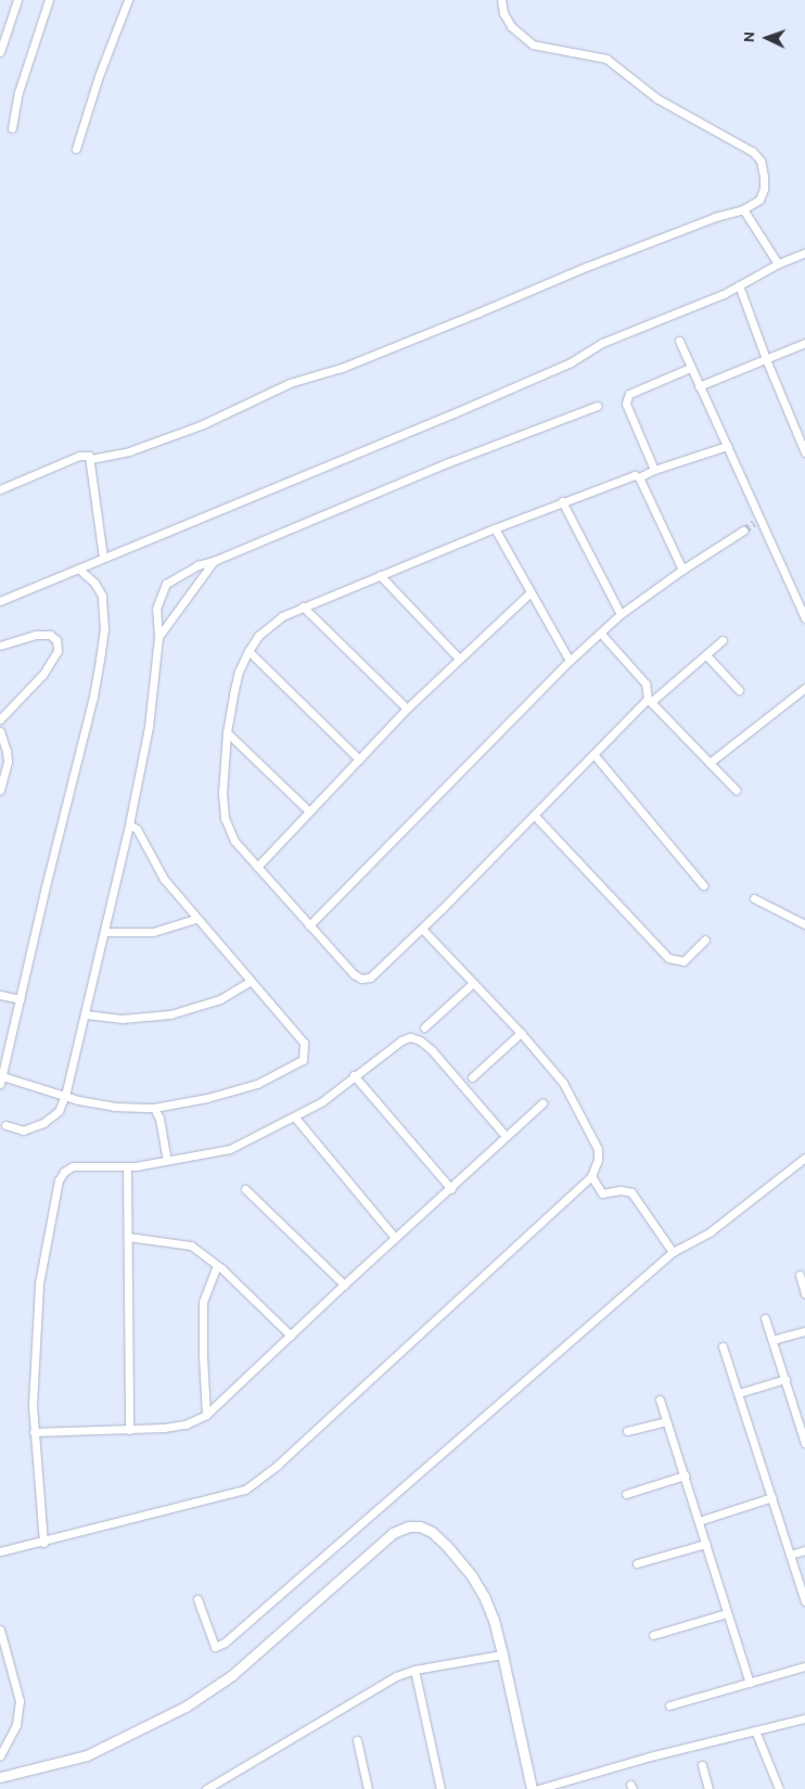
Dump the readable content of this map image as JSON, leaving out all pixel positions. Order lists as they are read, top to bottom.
{
  "north": "left"
}
